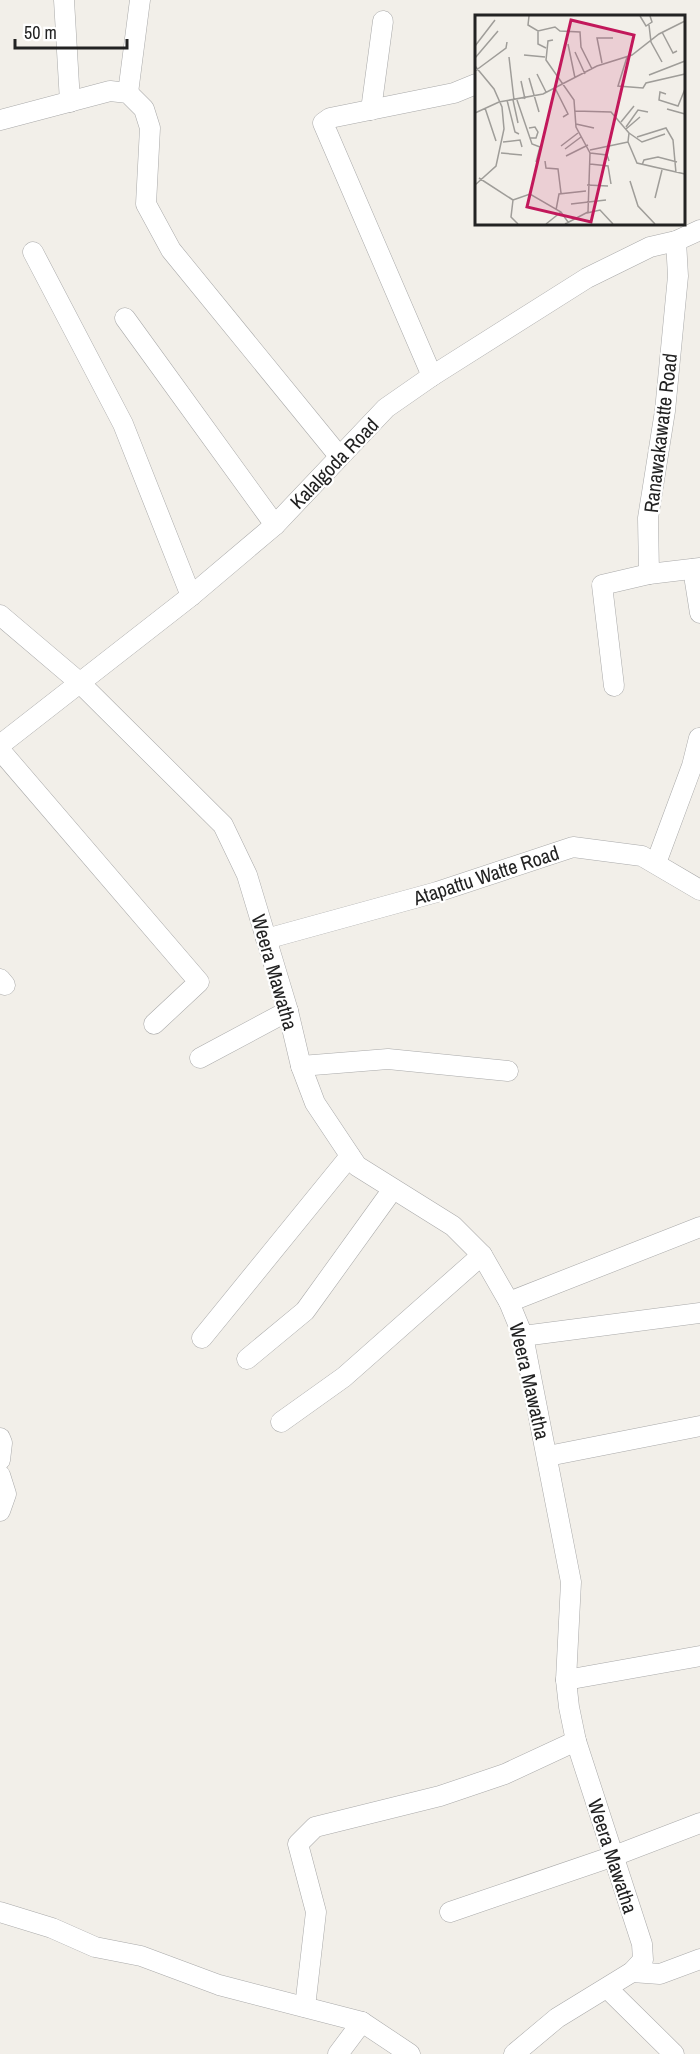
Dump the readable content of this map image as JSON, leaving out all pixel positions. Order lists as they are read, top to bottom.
{
  "streets": {
    "street": [
      "Ranawakawatte Road",
      "Kalalgoda Road",
      "Atapattu Watte Road",
      "Weera Mawatha"
    ]
  },
  "crossings": [
    ["Ranawakawatte Road", "Kalalgoda Road"],
    ["Kalalgoda Road", "Weera Mawatha"],
    ["Atapattu Watte Road", "Weera Mawatha"]
  ],
  "scale_bar": "50 m"
}
